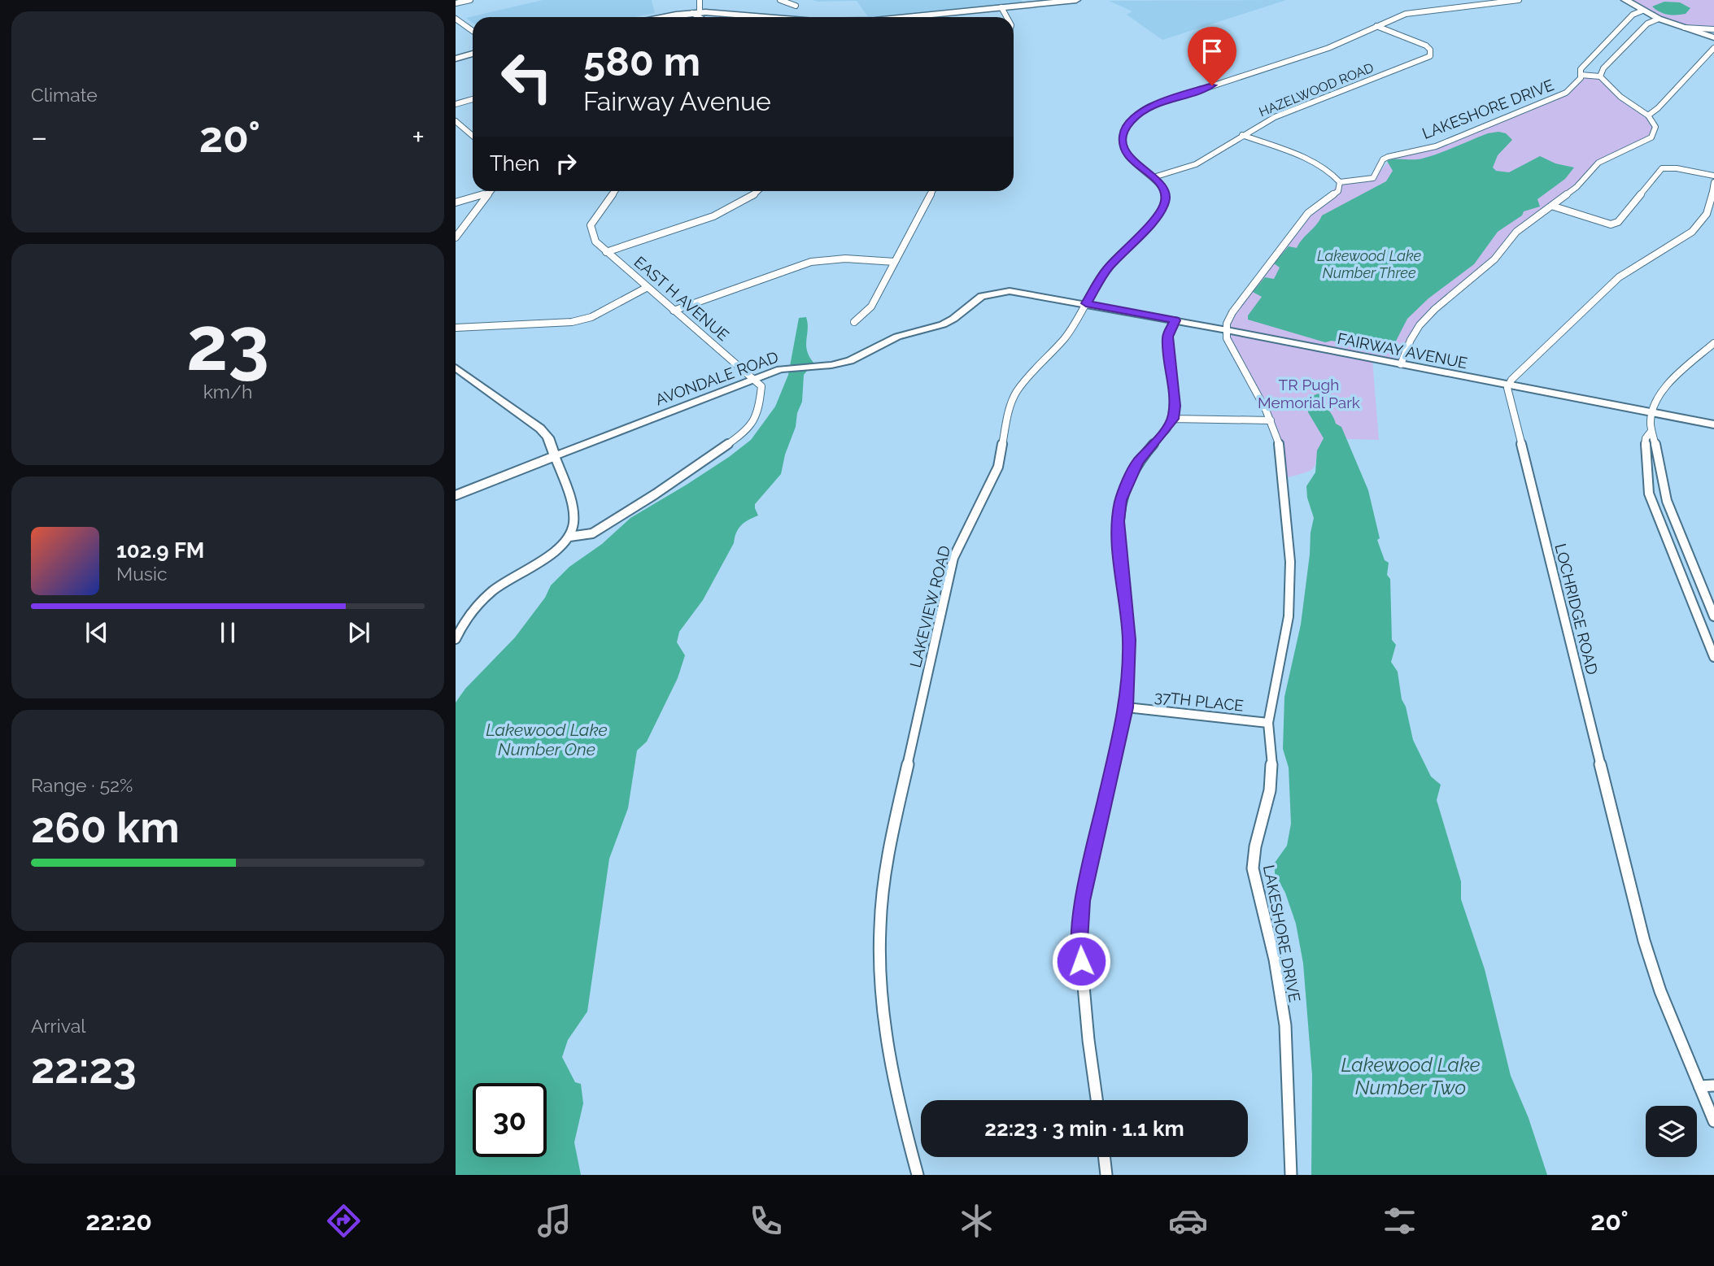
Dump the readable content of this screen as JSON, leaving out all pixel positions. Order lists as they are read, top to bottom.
{
  "streets": {
    "street": [
      "HAZELWOOD ROAD",
      "LAKESHORE DRIVE",
      "EAST H AVENUE",
      "FAIRWAY AVENUE",
      "AVONDALE ROAD",
      "LAKEVIEW ROAD",
      "LOCHRIDGE ROAD",
      "37TH PLACE"
    ]
  },
  "crossings": [
    ["HAZELWOOD ROAD", "LAKEVIEW ROAD"],
    ["LAKESHORE DRIVE", "FAIRWAY AVENUE"],
    ["LAKESHORE DRIVE", "37TH PLACE"],
    ["EAST H AVENUE", "AVONDALE ROAD"],
    ["FAIRWAY AVENUE", "AVONDALE ROAD"],
    ["FAIRWAY AVENUE", "LAKEVIEW ROAD"],
    ["FAIRWAY AVENUE", "LOCHRIDGE ROAD"],
    ["AVONDALE ROAD", "LAKEVIEW ROAD"]
  ],
  "water": ["Lakewood Lake Number Three", "Lakewood Lake Number One", "Lakewood Lake Number Two"],
  "parks": ["TR Pugh Memorial Park"],
  "page": {
    "tile": [
      "Climate",
      ["23", "km/h"],
      ["Range · 52%", "260 km"],
      ["Arrival", "22:23"]
    ],
    "turn": ["580 m", "Fairway Avenue"],
    "heat": ["−", "20°", "+"],
    "then": "Then",
    "song": ["102.9 FM", "Music"],
    "limit": "30",
    "trip": "22:23 · 3 min · 1.1 km",
    "tabs": ["22:20", "20°"]
  }
}
